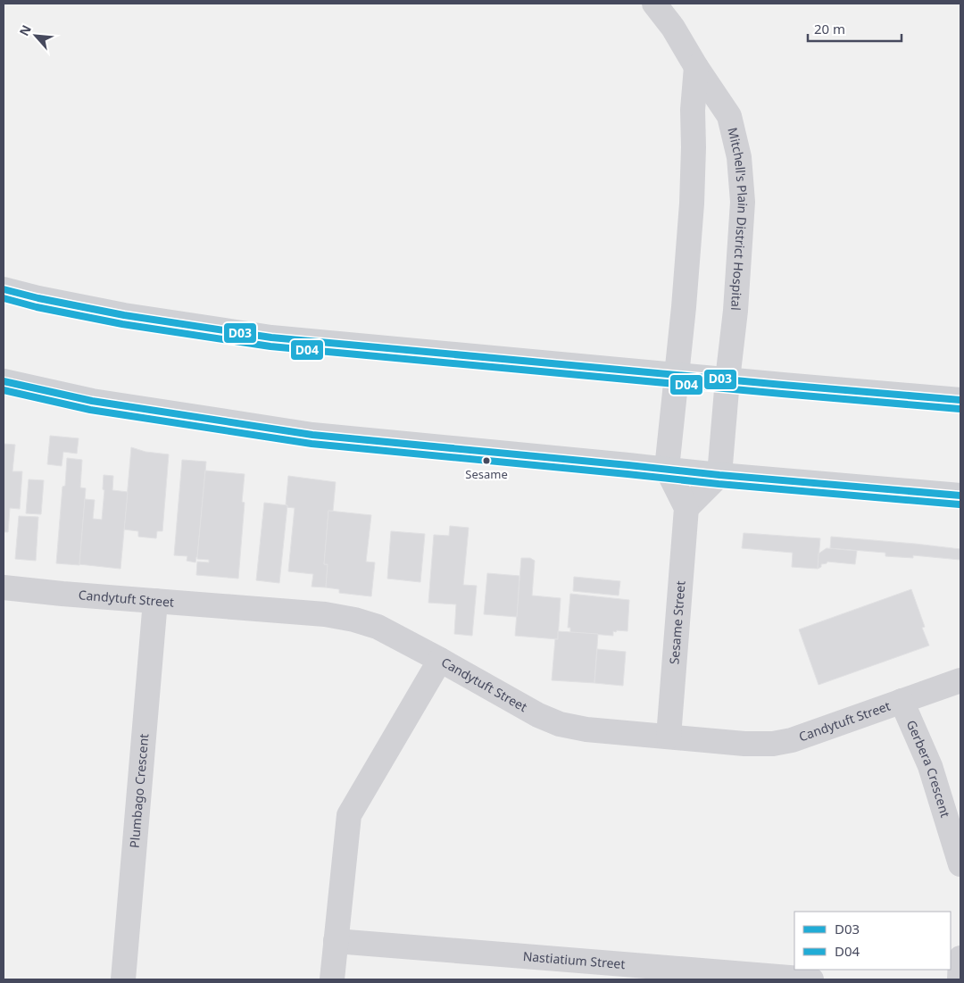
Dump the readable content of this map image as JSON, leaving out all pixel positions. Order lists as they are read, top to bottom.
{
  "streets": {
    "street": [
      "Mitchell's Plain District Hospital",
      "Candytuft Street",
      "Sesame Street",
      "Gerbera Crescent",
      "Plumbago Crescent",
      "Nastiatium Street"
    ]
  },
  "crossings": [
    ["Candytuft Street", "Sesame Street"],
    ["Candytuft Street", "Gerbera Crescent"],
    ["Candytuft Street", "Plumbago Crescent"]
  ],
  "places": ["Sesame"],
  "lines": ["transit line D03", "transit line D04"],
  "legend": ["D03", "D04"],
  "scale_bar": "20 m",
  "north": "top left"
}
